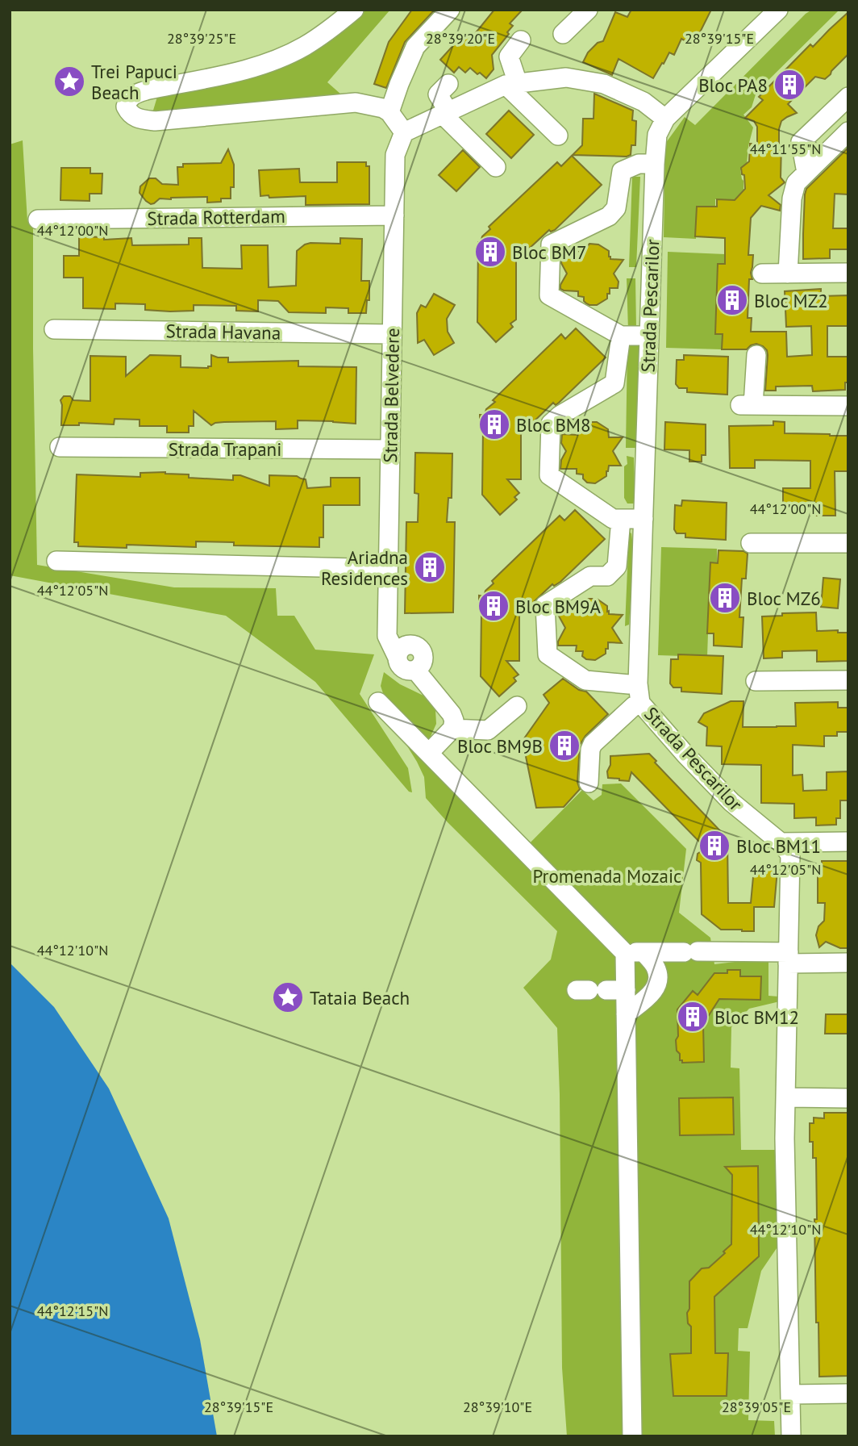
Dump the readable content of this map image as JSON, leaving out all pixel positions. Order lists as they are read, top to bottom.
{
  "streets": {
    "street": [
      "Strada Rotterdam",
      "Strada Pescarilor",
      "Strada Havana",
      "Strada Belvedere",
      "Strada Trapani"
    ]
  },
  "crossings": [
    ["Strada Rotterdam", "Strada Belvedere"],
    ["Strada Havana", "Strada Belvedere"],
    ["Strada Belvedere", "Strada Trapani"]
  ],
  "parks": ["Promenada Mozaic"],
  "places": {
    "place": ["Trei Papuci Beach", "Tataia Beach"],
    "building": [
      "Bloc PA8",
      "Bloc BM7",
      "Bloc MZ2",
      "Bloc BM8",
      "Ariadna Residences",
      "Bloc MZ6",
      "Bloc BM9A",
      "Bloc BM9B",
      "Bloc BM11",
      "Bloc BM12"
    ]
  },
  "coordinates": [
    "28°39'15\"E",
    "28°39'25\"E",
    "28°39'20\"E",
    "44°11'55\"N",
    "44°12'00\"N",
    "44°12'05\"N",
    "44°12'10\"N",
    "44°12'15\"N",
    "28°39'10\"E",
    "28°39'05\"E"
  ]
}
